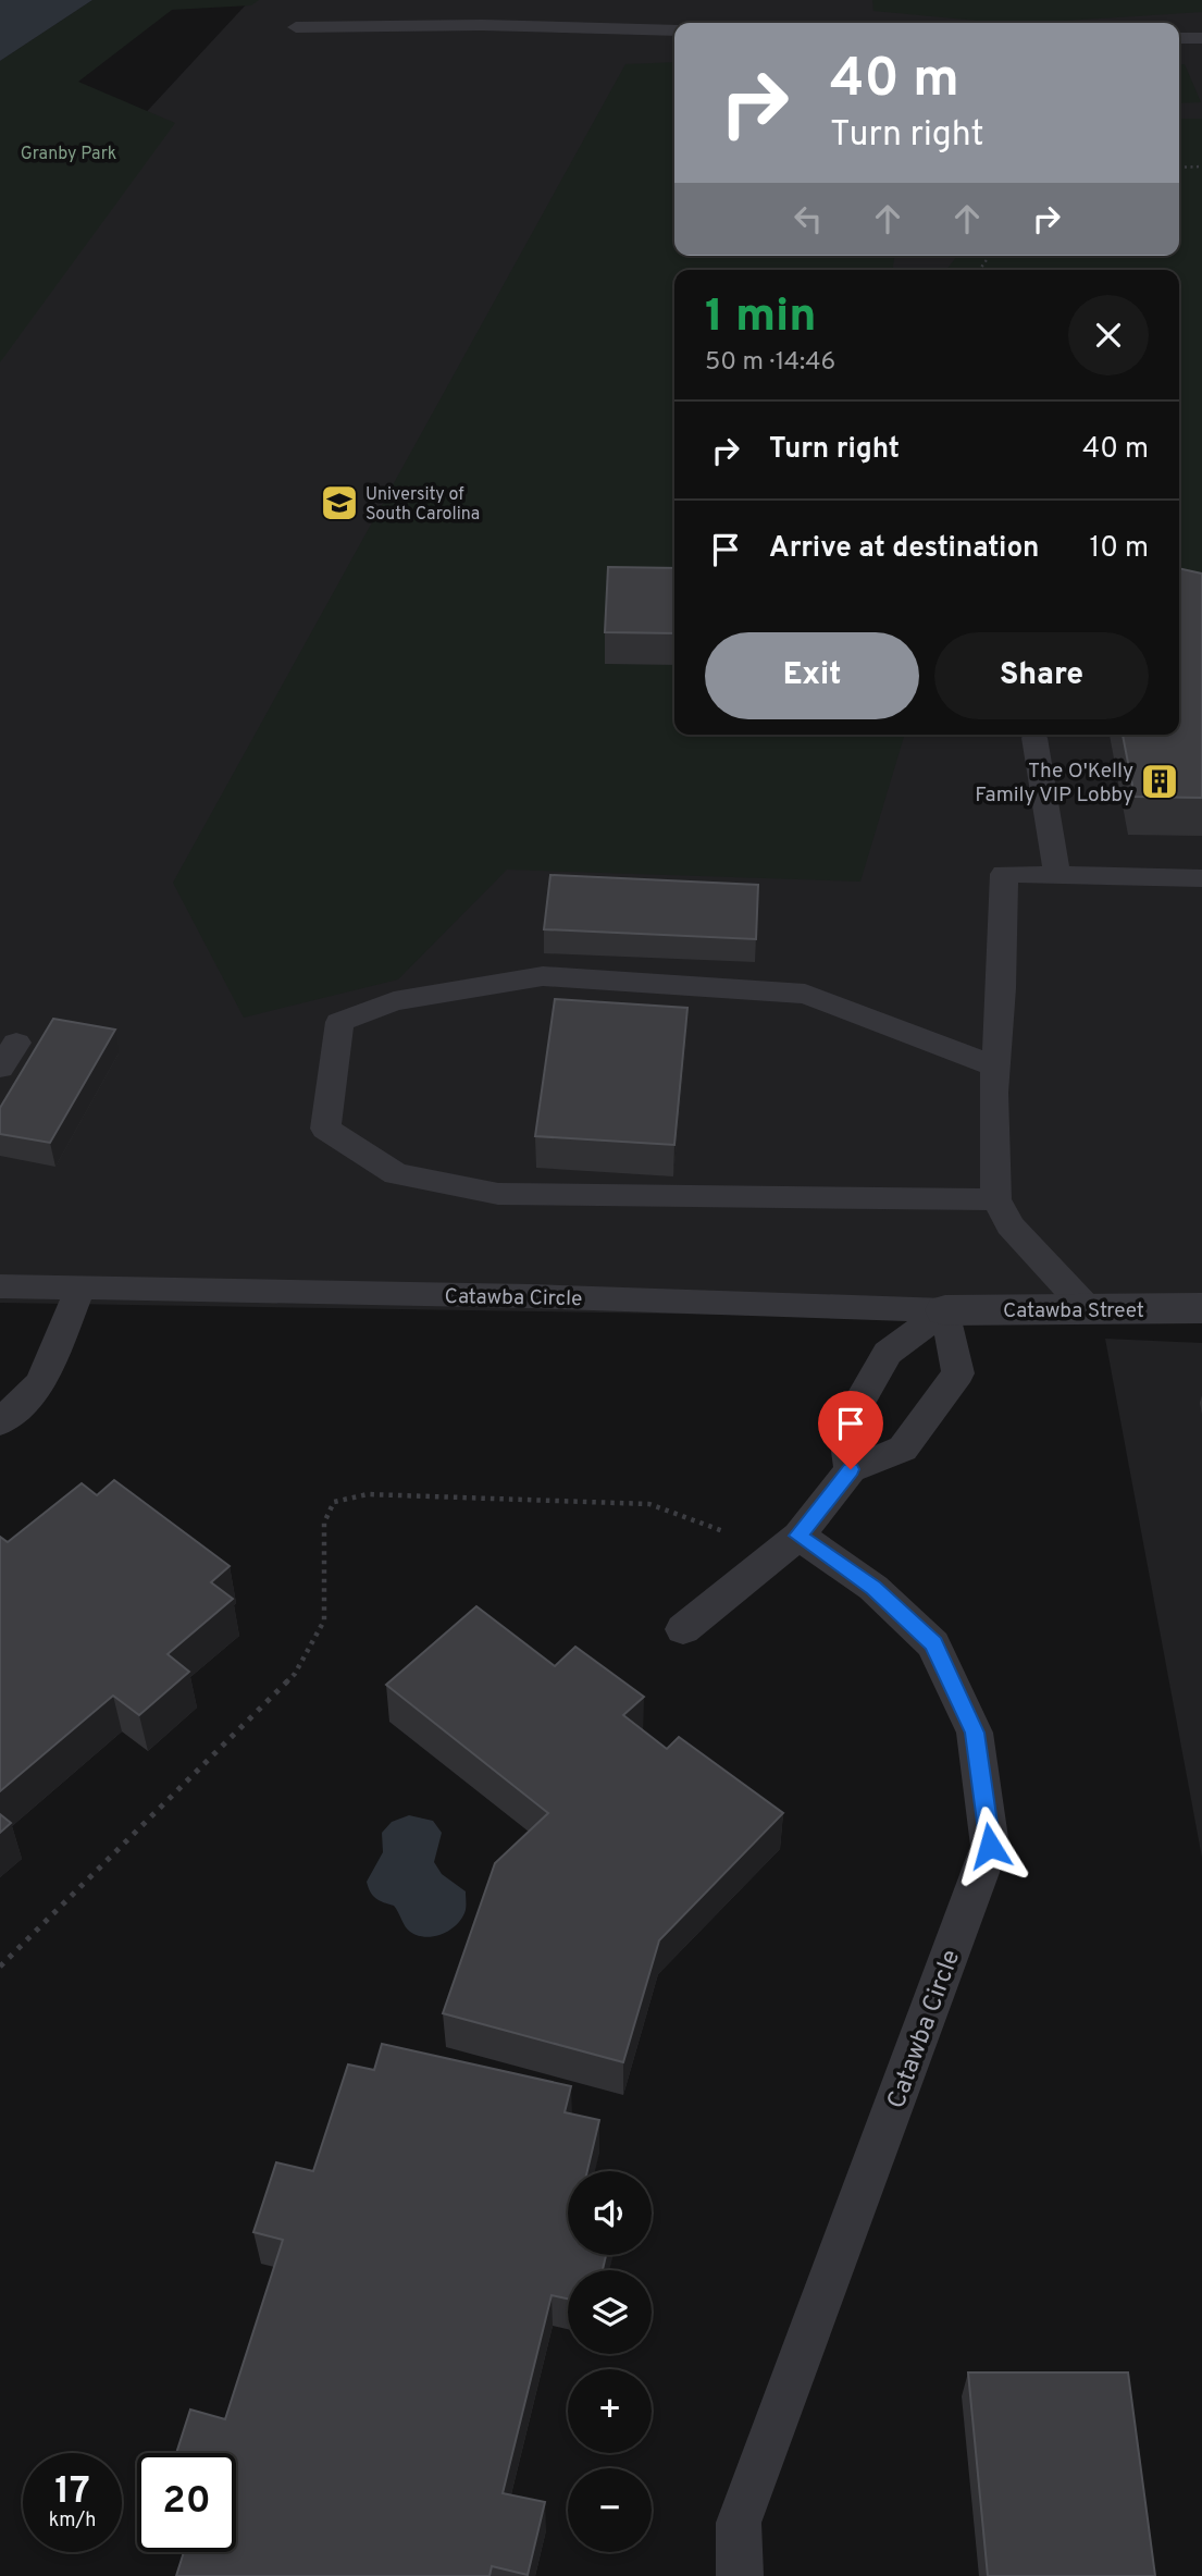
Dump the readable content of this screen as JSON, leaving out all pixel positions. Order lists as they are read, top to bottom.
{
  "streets": {
    "street": ["Catawba Street"],
    "lane": ["Catawba Circle"]
  },
  "crossings": [
    ["Catawba Circle", "Catawba Street"]
  ],
  "parks": ["Granby Park"],
  "places": {
    "school or university": ["University of South Carolina"],
    "building": ["The O'Kelly Family VIP Lobby"]
  },
  "page": {
    "turn": ["40 m", "Turn right"],
    "heading": ["1 min", "50 m · 14:46"],
    "list": [
      {
        "name": "Turn right",
        "value": "40 m"
      },
      {
        "name": "Arrive at destination",
        "value": "10 m"
      }
    ],
    "buttons": ["Exit", "Share"],
    "map_buttons": ["+", "−"],
    "speed": "17 km/h",
    "limit": "20"
  }
}
